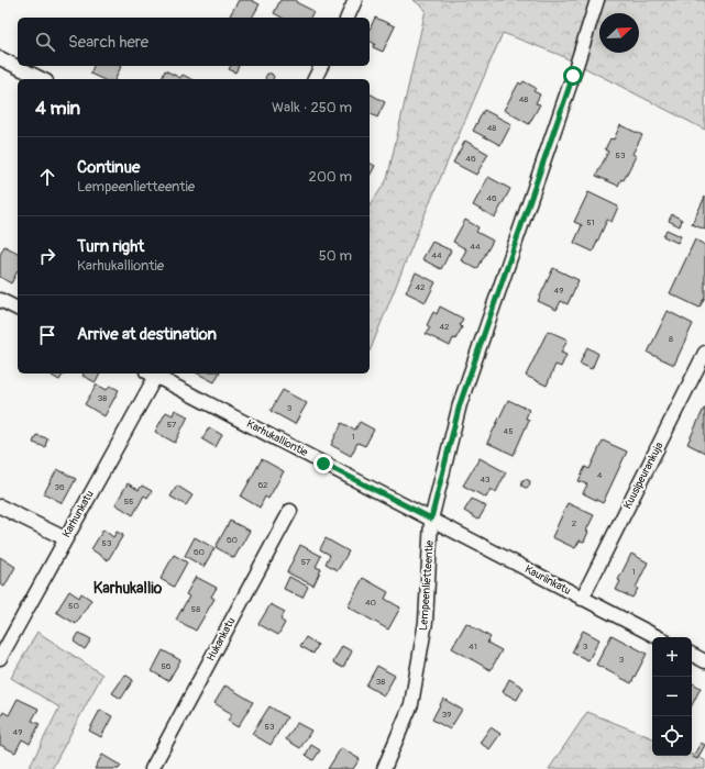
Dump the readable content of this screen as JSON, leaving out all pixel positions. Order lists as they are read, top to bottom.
{
  "streets": {
    "street": [
      "Karhukalliontie",
      "Kuusipeurankuja",
      "Karhunkatu",
      "Kauriinkatu",
      "Lempeenlietteentie",
      "Hukankatu"
    ]
  },
  "crossings": [
    ["Karhukalliontie", "Kauriinkatu"],
    ["Karhukalliontie", "Lempeenlietteentie"],
    ["Kuusipeurankuja", "Kauriinkatu"],
    ["Kauriinkatu", "Lempeenlietteentie"]
  ],
  "districts": ["Karhukallio"],
  "house_numbers": [
    "48",
    "48",
    "53",
    "46",
    "46",
    "51",
    "44",
    "44",
    "42",
    "49",
    "42",
    "8",
    "38",
    "3",
    "57",
    "45",
    "1",
    "4",
    "43",
    "62",
    "36",
    "55",
    "2",
    "60",
    "53",
    "60",
    "57",
    "1",
    "40",
    "50",
    "58",
    "41",
    "3",
    "3",
    "56",
    "38",
    "39",
    "53",
    "49"
  ],
  "north": "top right",
  "page": {
    "search": "Search here",
    "heading": ["4 min", "Walk · 250 m"],
    "list": [
      ["Continue", "Lempeenlietteentie", "200 m"],
      ["Turn right", "Karhukalliontie", "50 m"],
      "Arrive at destination"
    ],
    "map_buttons": ["+", "−"]
  }
}
